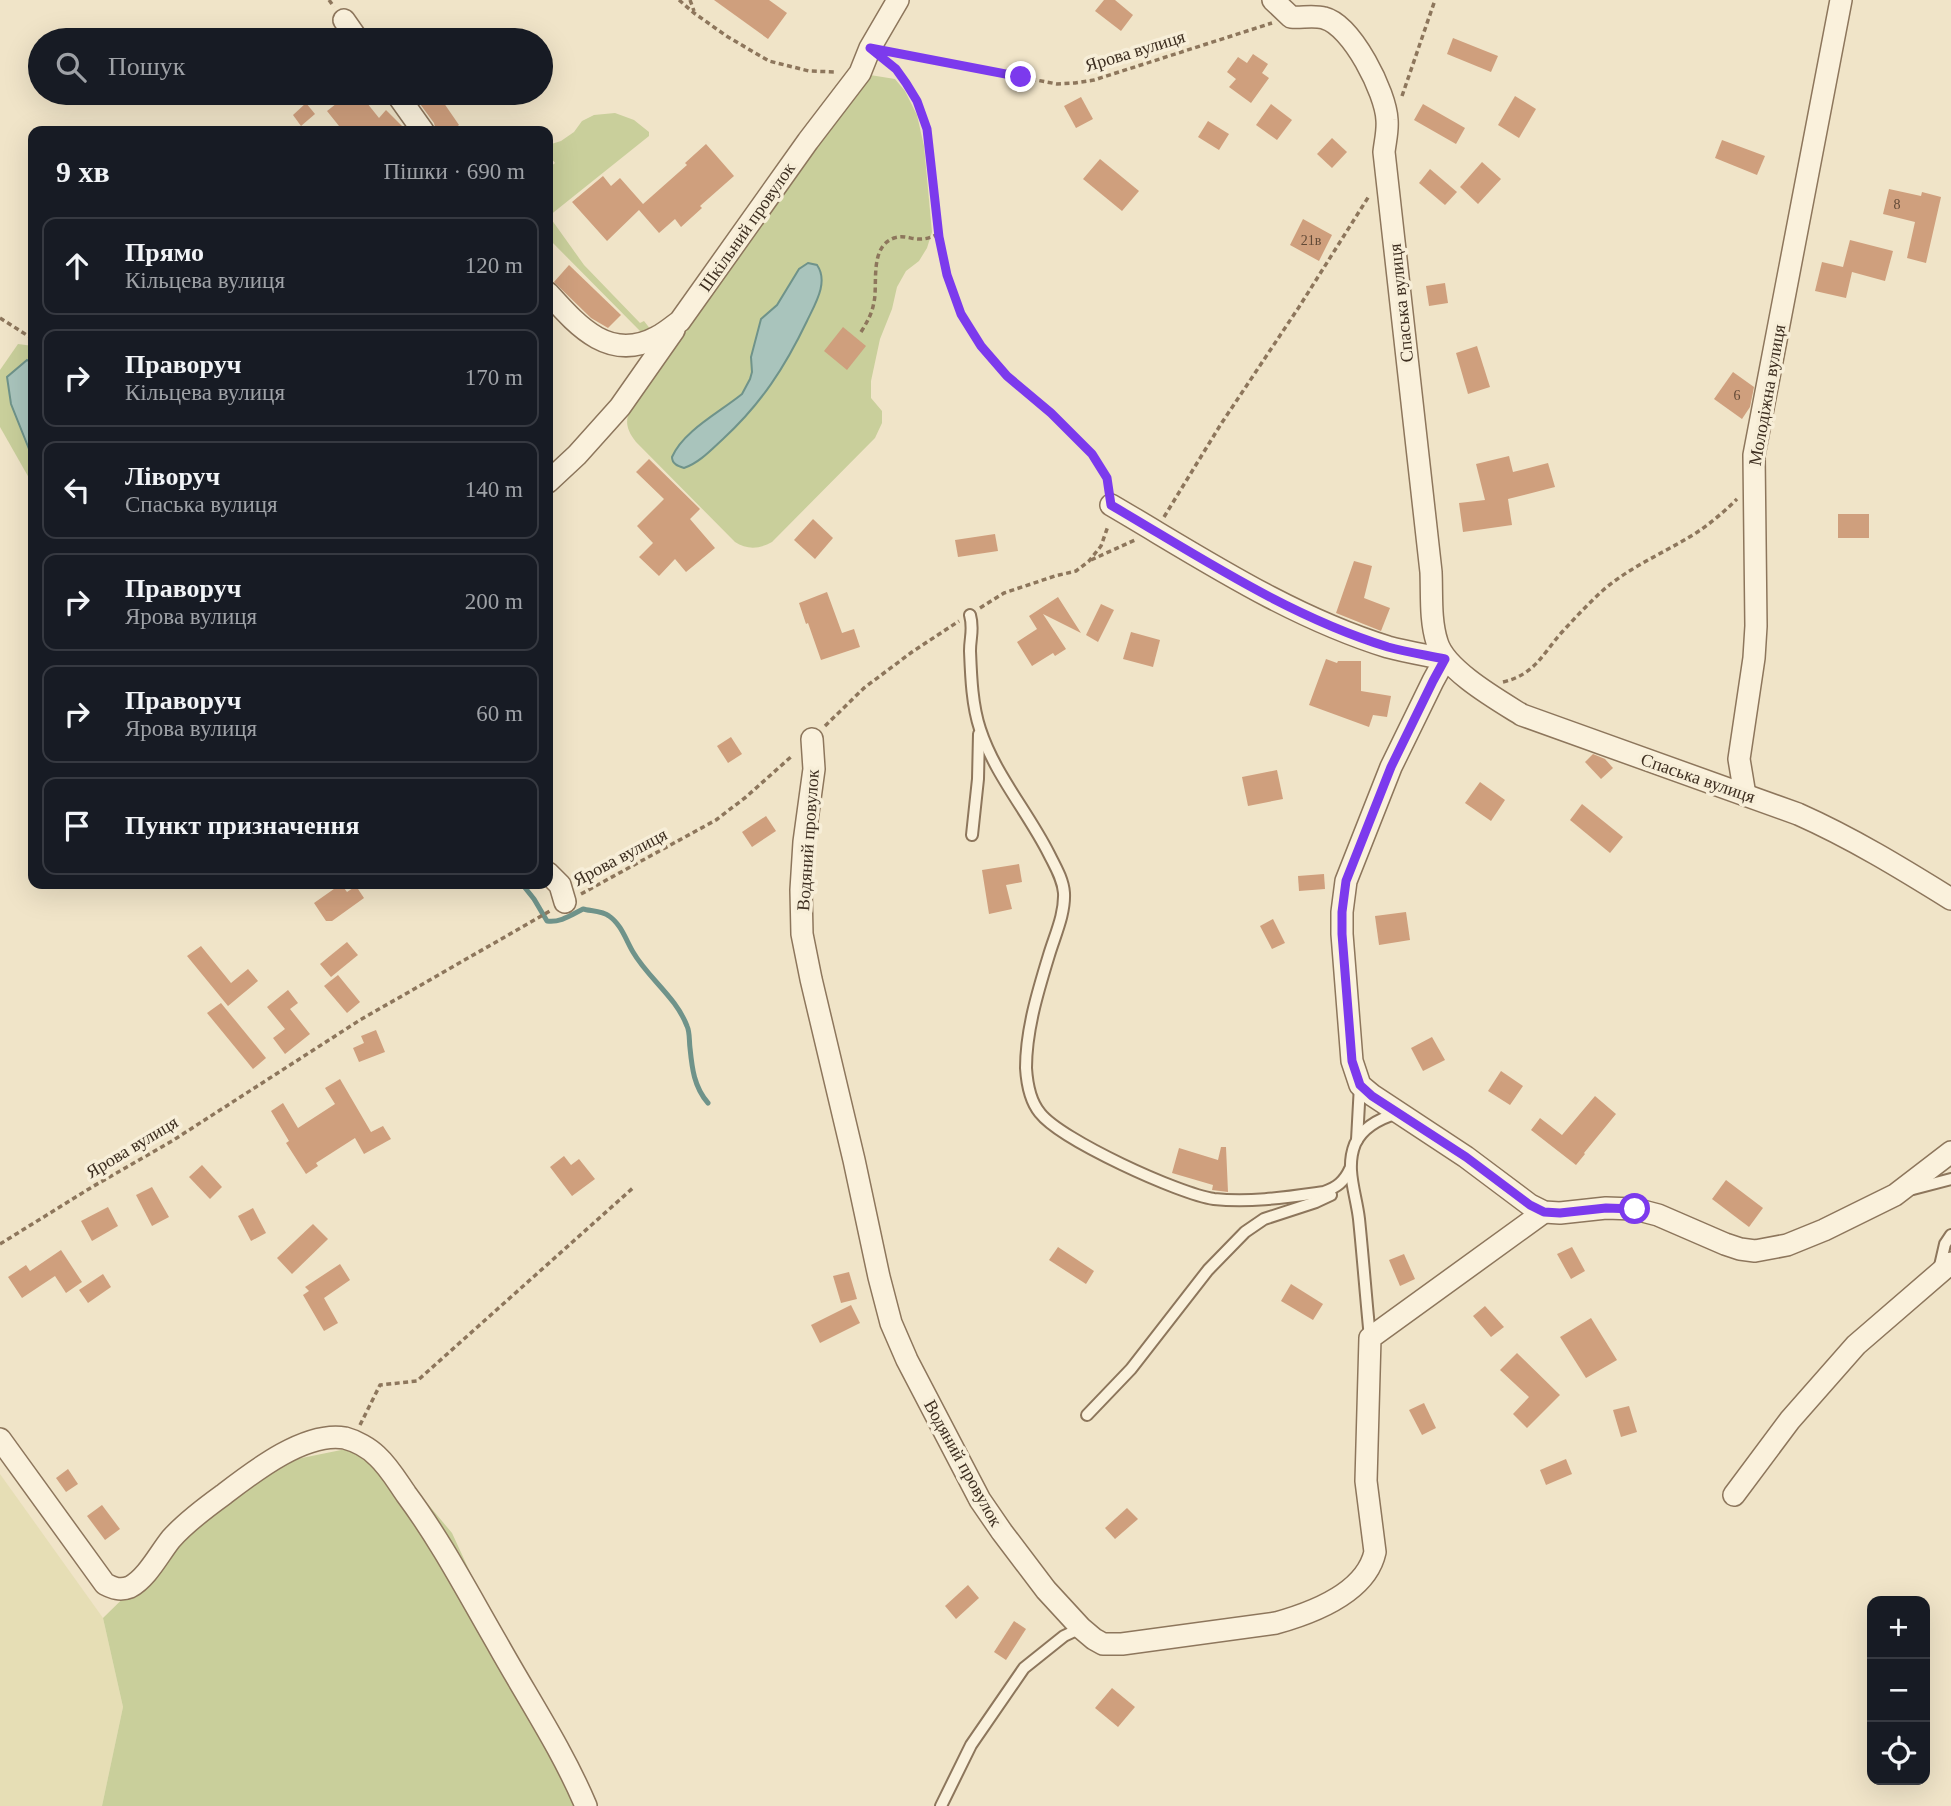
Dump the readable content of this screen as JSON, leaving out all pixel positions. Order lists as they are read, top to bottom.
{
  "streets": {
    "street": [
      "Шкільний провулок",
      "Спаська вулиця",
      "Молодіжна вулиця",
      "Водяний провулок"
    ],
    "path": ["Ярова вулиця"]
  },
  "crossings": [
    ["Ярова вулиця", "Шкільний провулок"],
    ["Ярова вулиця", "Спаська вулиця"],
    ["Ярова вулиця", "Водяний провулок"],
    ["Спаська вулиця", "Молодіжна вулиця"]
  ],
  "house_numbers": ["8", "21в", "6"],
  "page": {
    "search": "Пошук",
    "heading": ["9 хв", "Пішки · 690 m"],
    "list": [
      ["Прямо", "Кільцева вулиця", "120 m"],
      ["Праворуч", "Кільцева вулиця", "170 m"],
      ["Ліворуч", "Спаська вулиця", "140 m"],
      ["Праворуч", "Ярова вулиця", "200 m"],
      ["Праворуч", "Ярова вулиця", "60 m"],
      "Пункт призначення"
    ],
    "map_buttons": ["+", "−"]
  }
}
